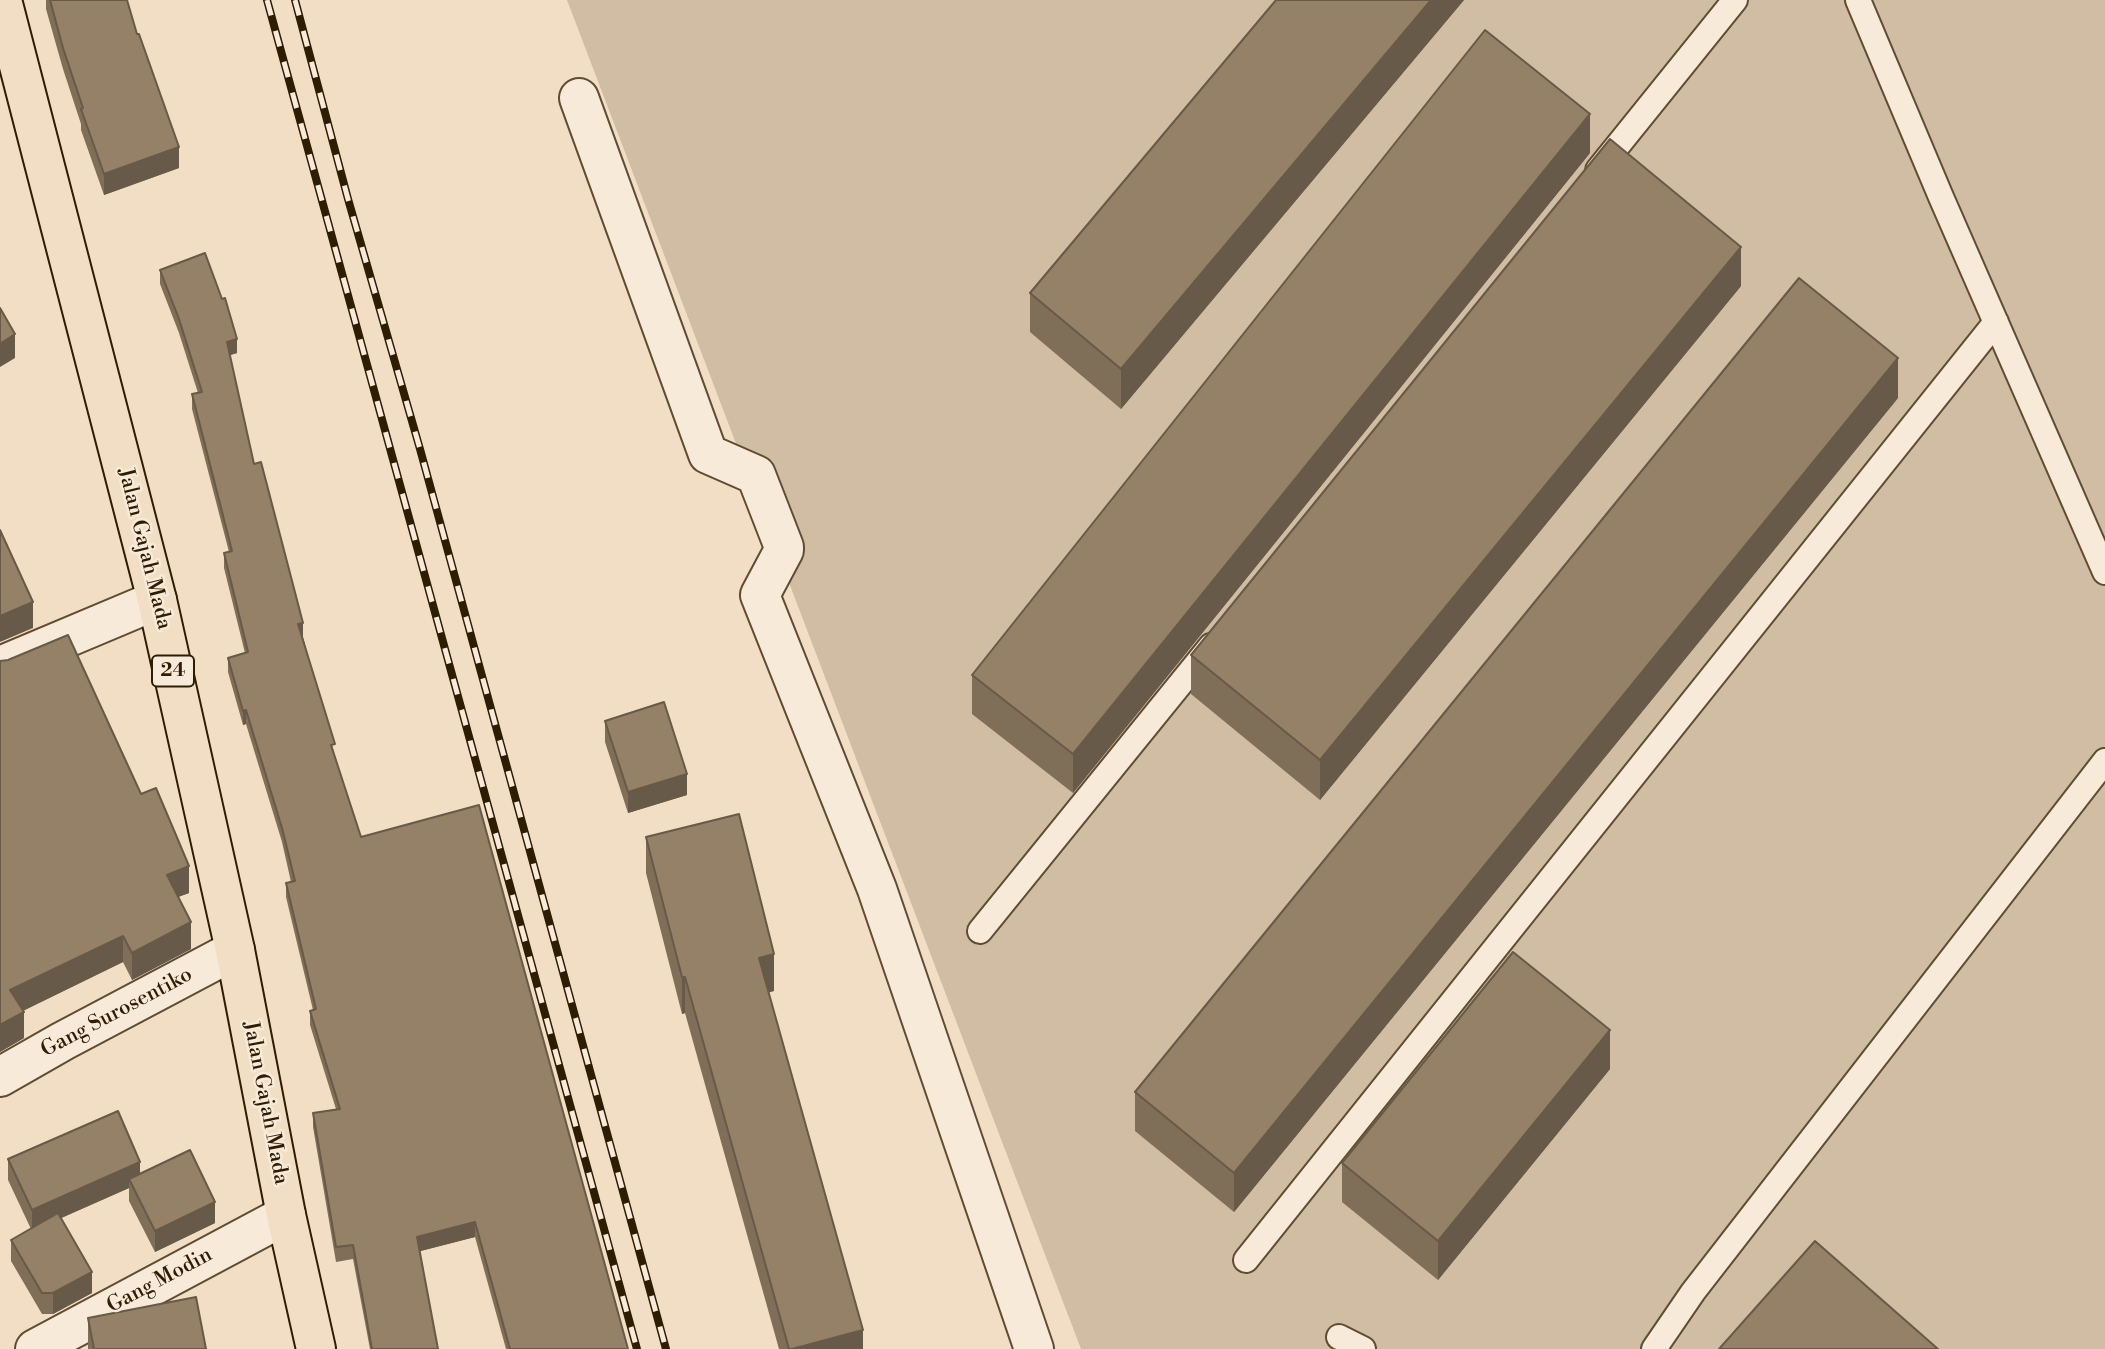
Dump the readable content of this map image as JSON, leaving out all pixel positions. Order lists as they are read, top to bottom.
{
  "streets": {
    "highway": ["Jalan Gajah Mada", "24"],
    "street": ["Gang Surosentiko", "Gang Modin"]
  },
  "crossings": [
    ["Jalan Gajah Mada", "Gang Surosentiko"],
    ["Jalan Gajah Mada", "Gang Modin"]
  ]
}
